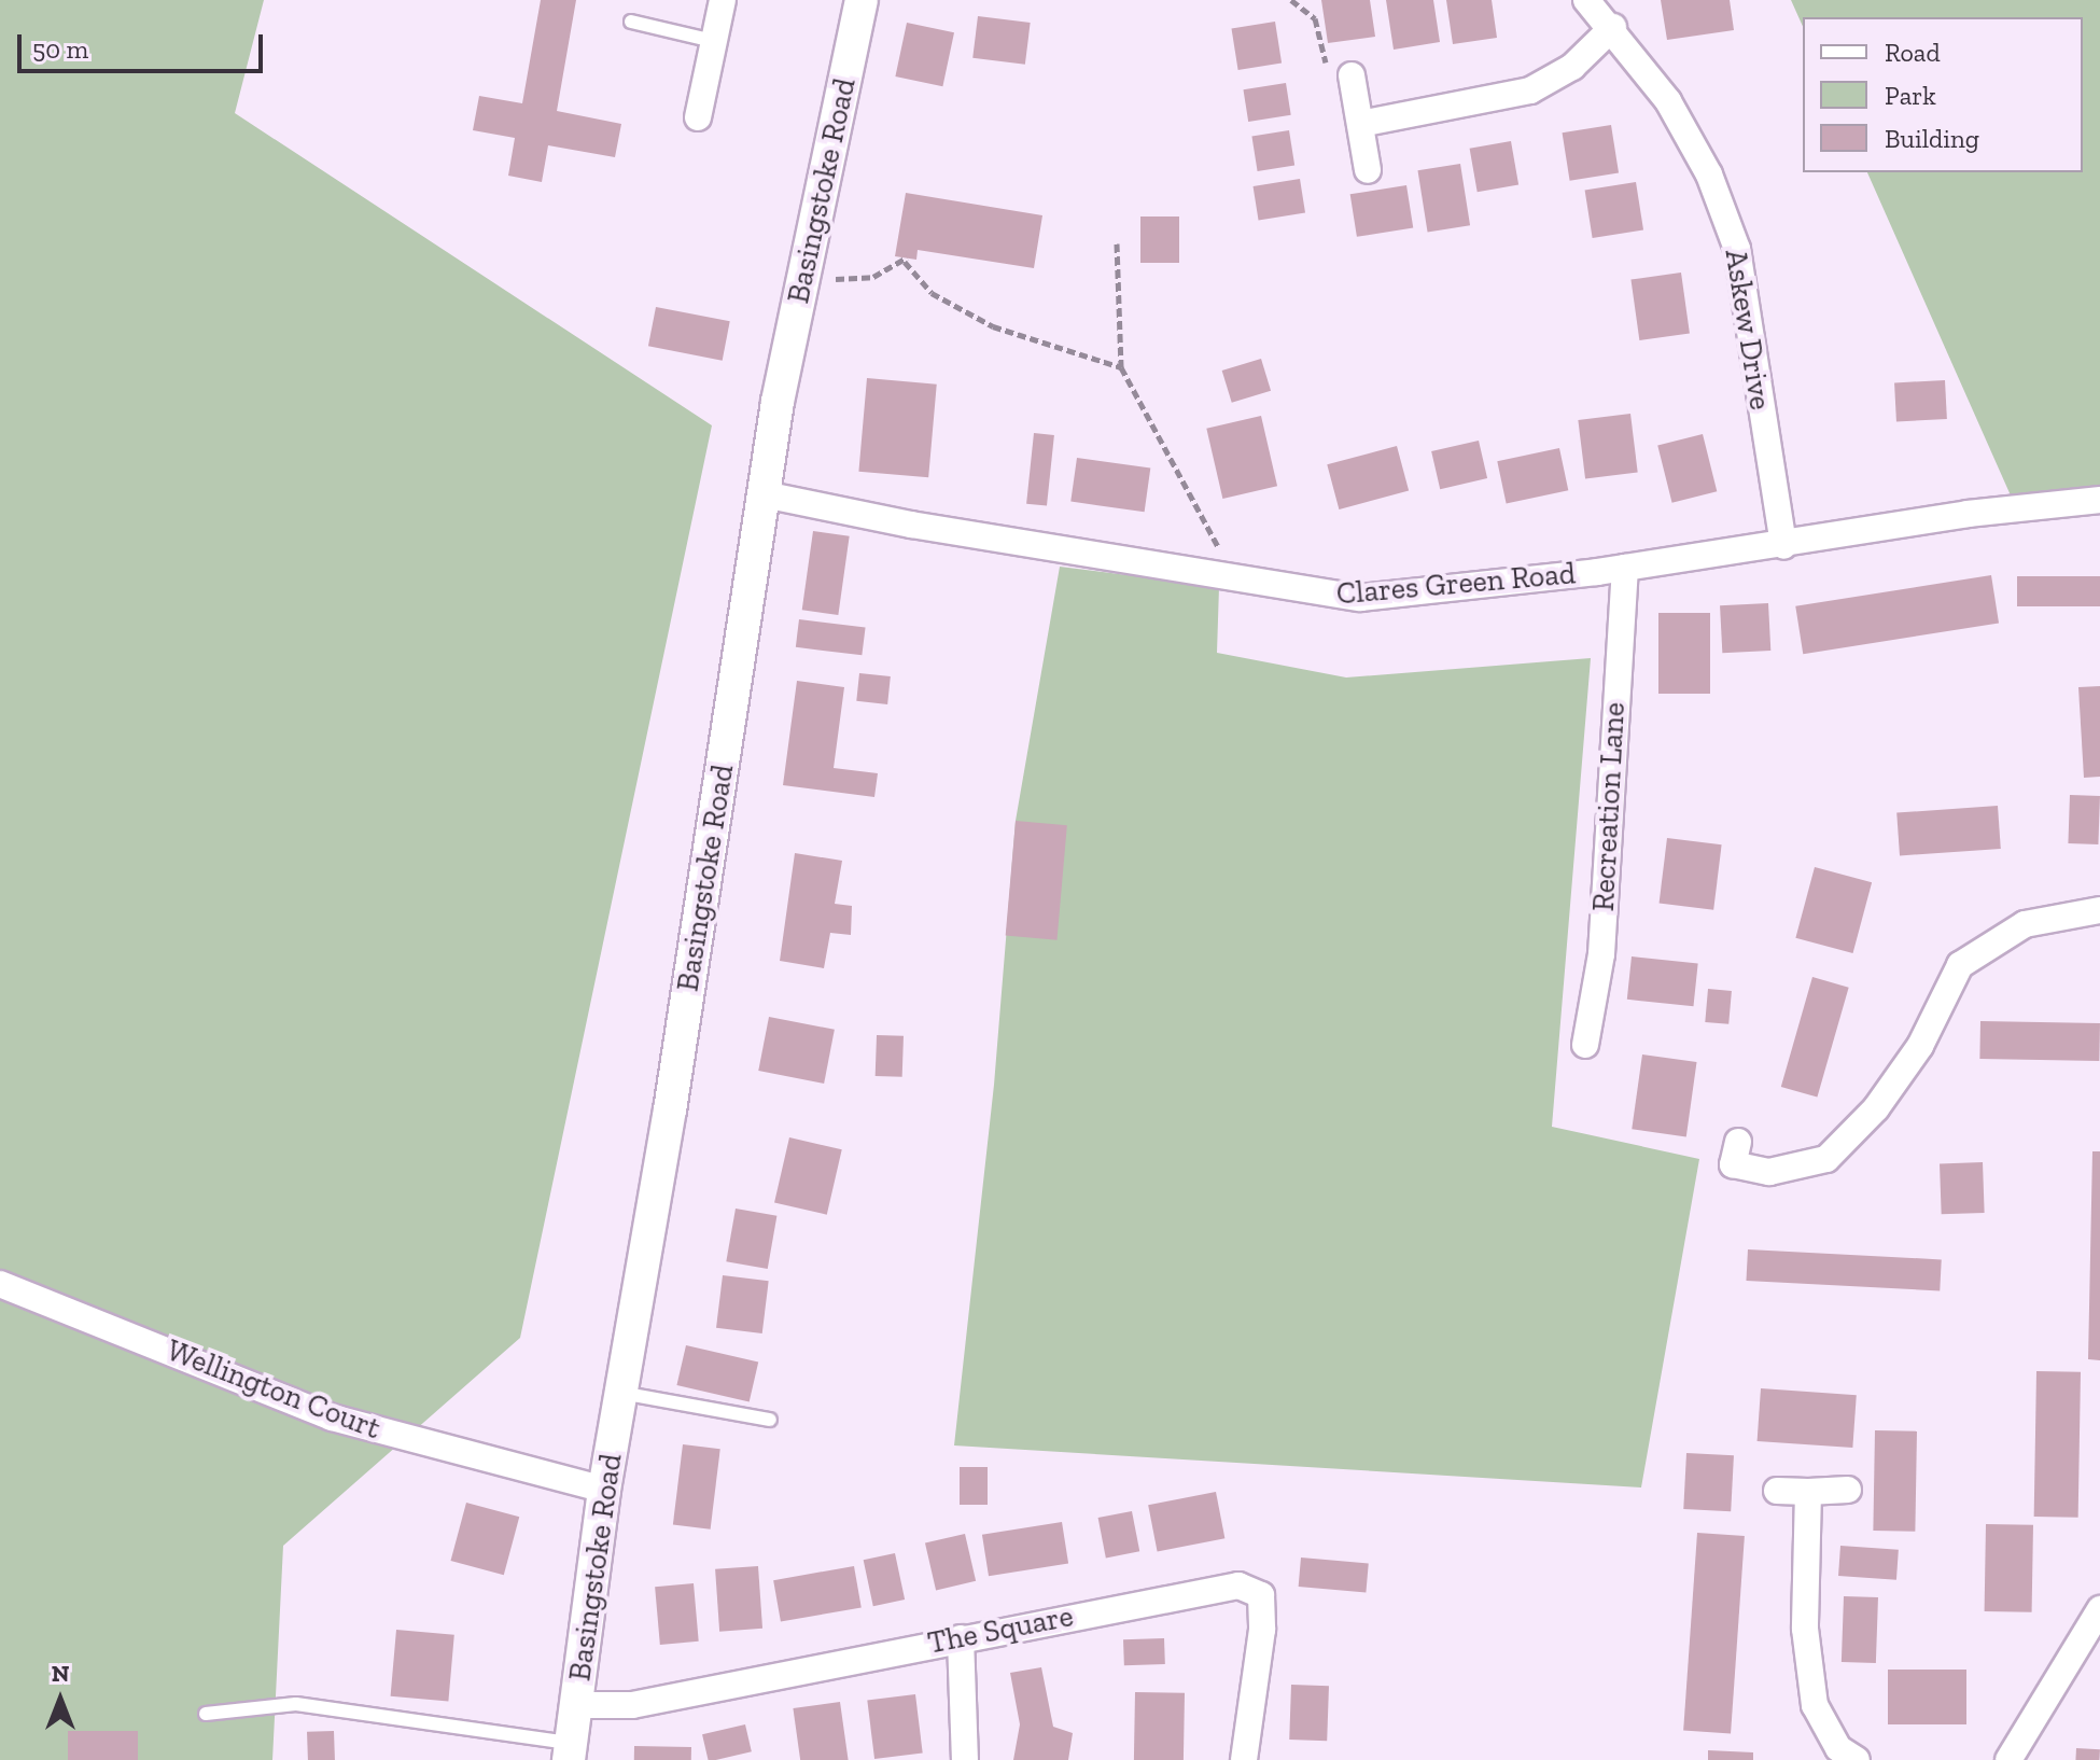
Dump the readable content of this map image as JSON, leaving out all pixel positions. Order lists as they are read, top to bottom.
{
  "streets": {
    "street": [
      "Basingstoke Road",
      "Askew Drive",
      "Clares Green Road",
      "Recreation Lane",
      "Wellington Court",
      "The Square"
    ]
  },
  "crossings": [
    ["Basingstoke Road", "Clares Green Road"],
    ["Basingstoke Road", "Wellington Court"],
    ["Basingstoke Road", "The Square"],
    ["Askew Drive", "Clares Green Road"],
    ["Clares Green Road", "Recreation Lane"]
  ],
  "legend": ["Road", "Park", "Building"],
  "scale_bar": "50 m",
  "north": "top"
}
